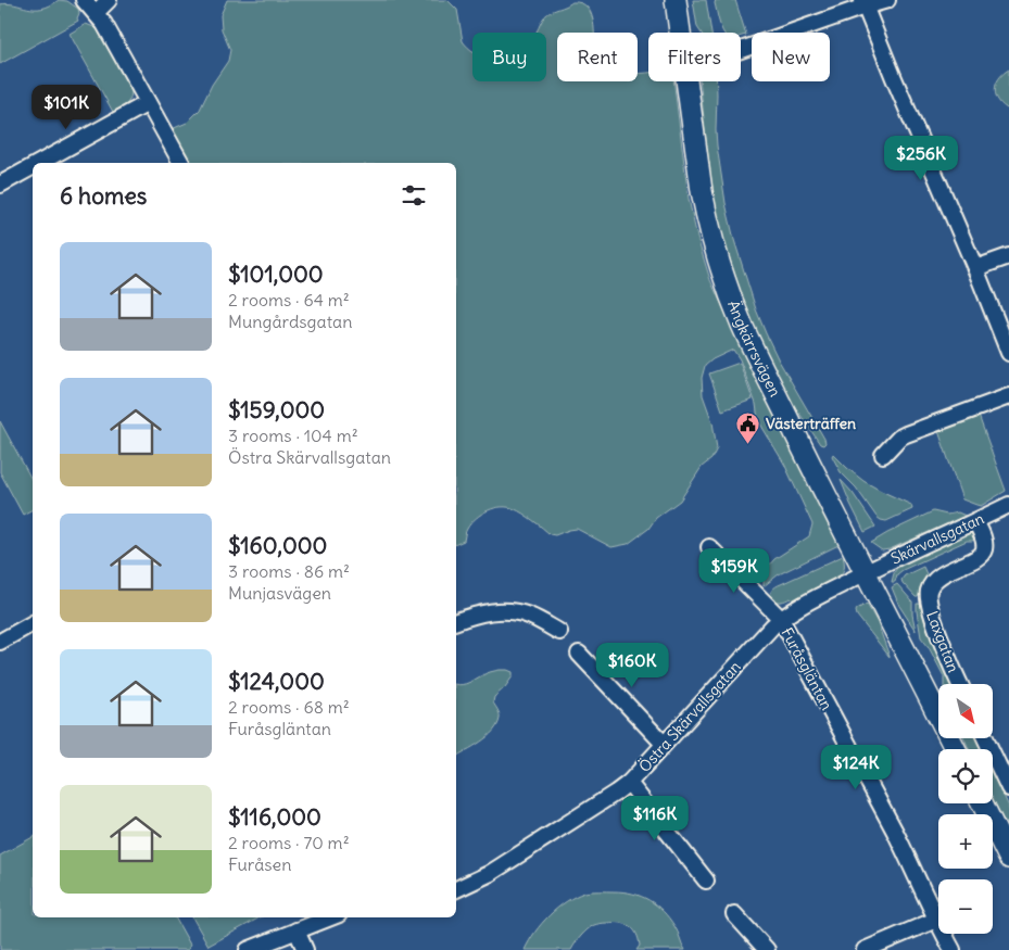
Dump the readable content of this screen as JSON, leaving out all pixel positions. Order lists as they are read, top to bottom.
{
  "streets": {
    "street": [
      "Ängkärrsvägen",
      "Skärvallsgatan",
      "Laxgatan",
      "Furåsgläntan",
      "Östra Skärvallsgatan"
    ]
  },
  "crossings": [
    ["Ängkärrsvägen", "Skärvallsgatan"],
    ["Ängkärrsvägen", "Östra Skärvallsgatan"],
    ["Skärvallsgatan", "Laxgatan"],
    ["Skärvallsgatan", "Östra Skärvallsgatan"],
    ["Furåsgläntan", "Östra Skärvallsgatan"]
  ],
  "places": {
    "public building": ["Västerträffen"]
  },
  "north": "bottom right",
  "page": {
    "chip": [
      "Buy",
      "Rent",
      "Filters",
      "New"
    ],
    "price": [
      "$101K",
      "$256K",
      "$159K",
      "$160K",
      "$124K",
      "$116K"
    ],
    "heading": "6 homes",
    "list": [
      {
        "name": "$101,000",
        "note": "2 rooms · 64 m² · Mungårdsgatan"
      },
      {
        "name": "$159,000",
        "note": "3 rooms · 104 m² · Östra Skärvallsgatan"
      },
      {
        "name": "$160,000",
        "note": "3 rooms · 86 m² · Munjasvägen"
      },
      {
        "name": "$124,000",
        "note": "2 rooms · 68 m² · Furåsgläntan"
      },
      {
        "name": "$116,000",
        "note": "2 rooms · 70 m² · Furåsen"
      }
    ],
    "map_buttons": ["+", "−"]
  }
}
